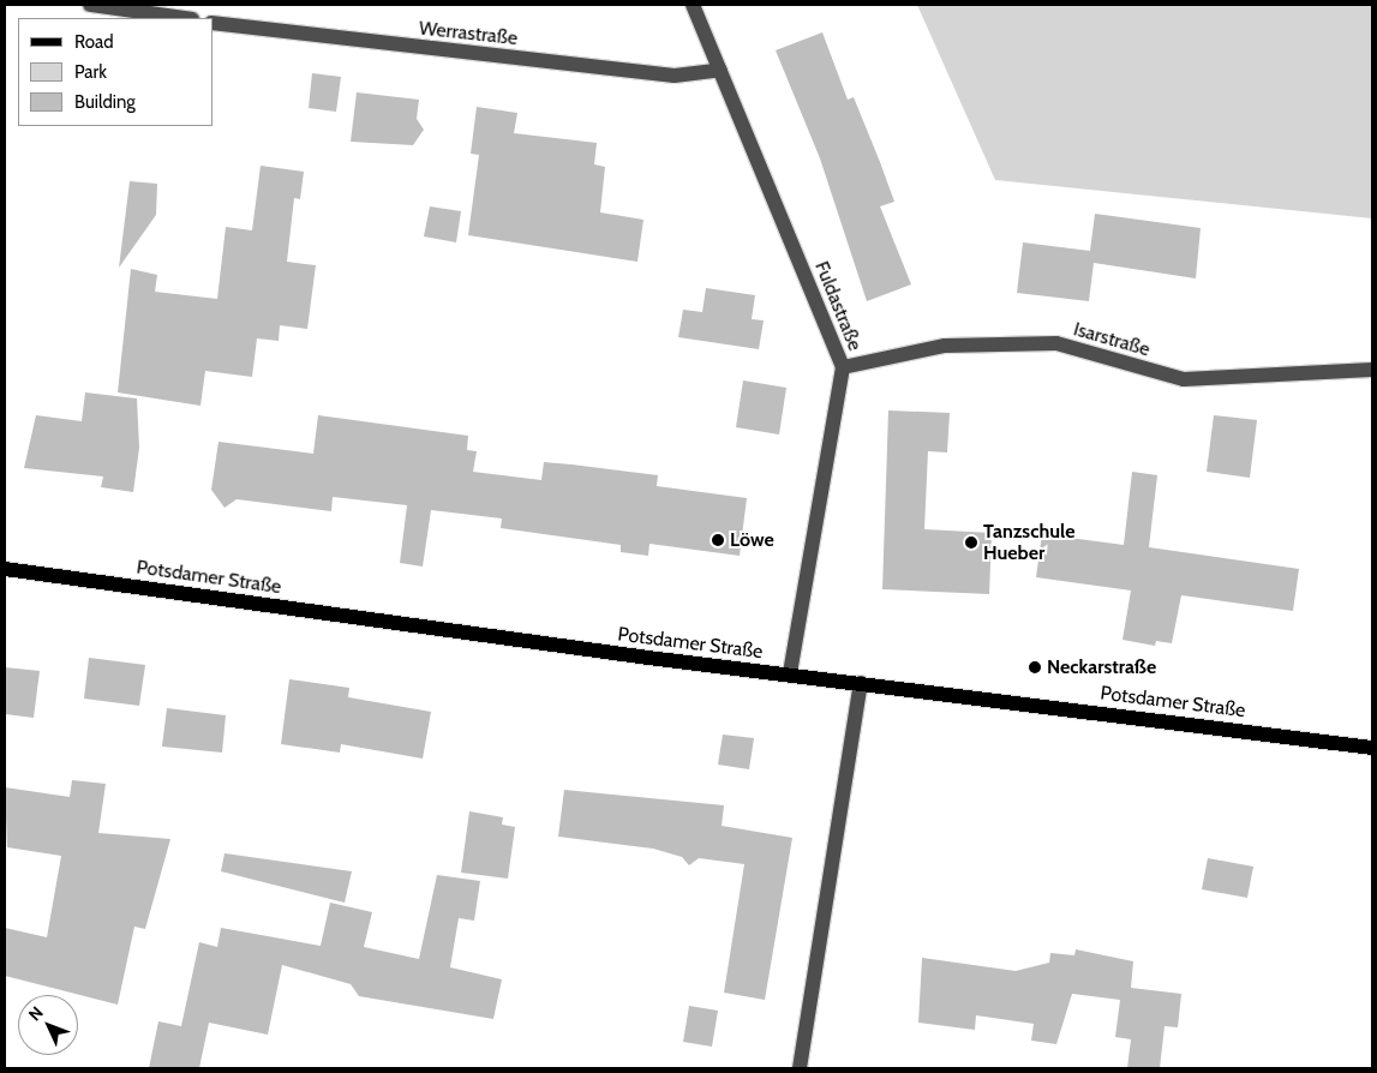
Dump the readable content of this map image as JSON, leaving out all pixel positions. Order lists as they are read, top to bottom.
{
  "streets": {
    "main road": ["Potsdamer Straße"],
    "street": ["Werrastraße", "Fuldastraße", "Isarstraße"]
  },
  "crossings": [
    ["Werrastraße", "Fuldastraße"],
    ["Fuldastraße", "Isarstraße"],
    ["Fuldastraße", "Potsdamer Straße"]
  ],
  "places": ["Löwe", "Tanzschule Hueber", "Neckarstraße"],
  "legend": ["Road", "Park", "Building"],
  "north": "top left"
}
